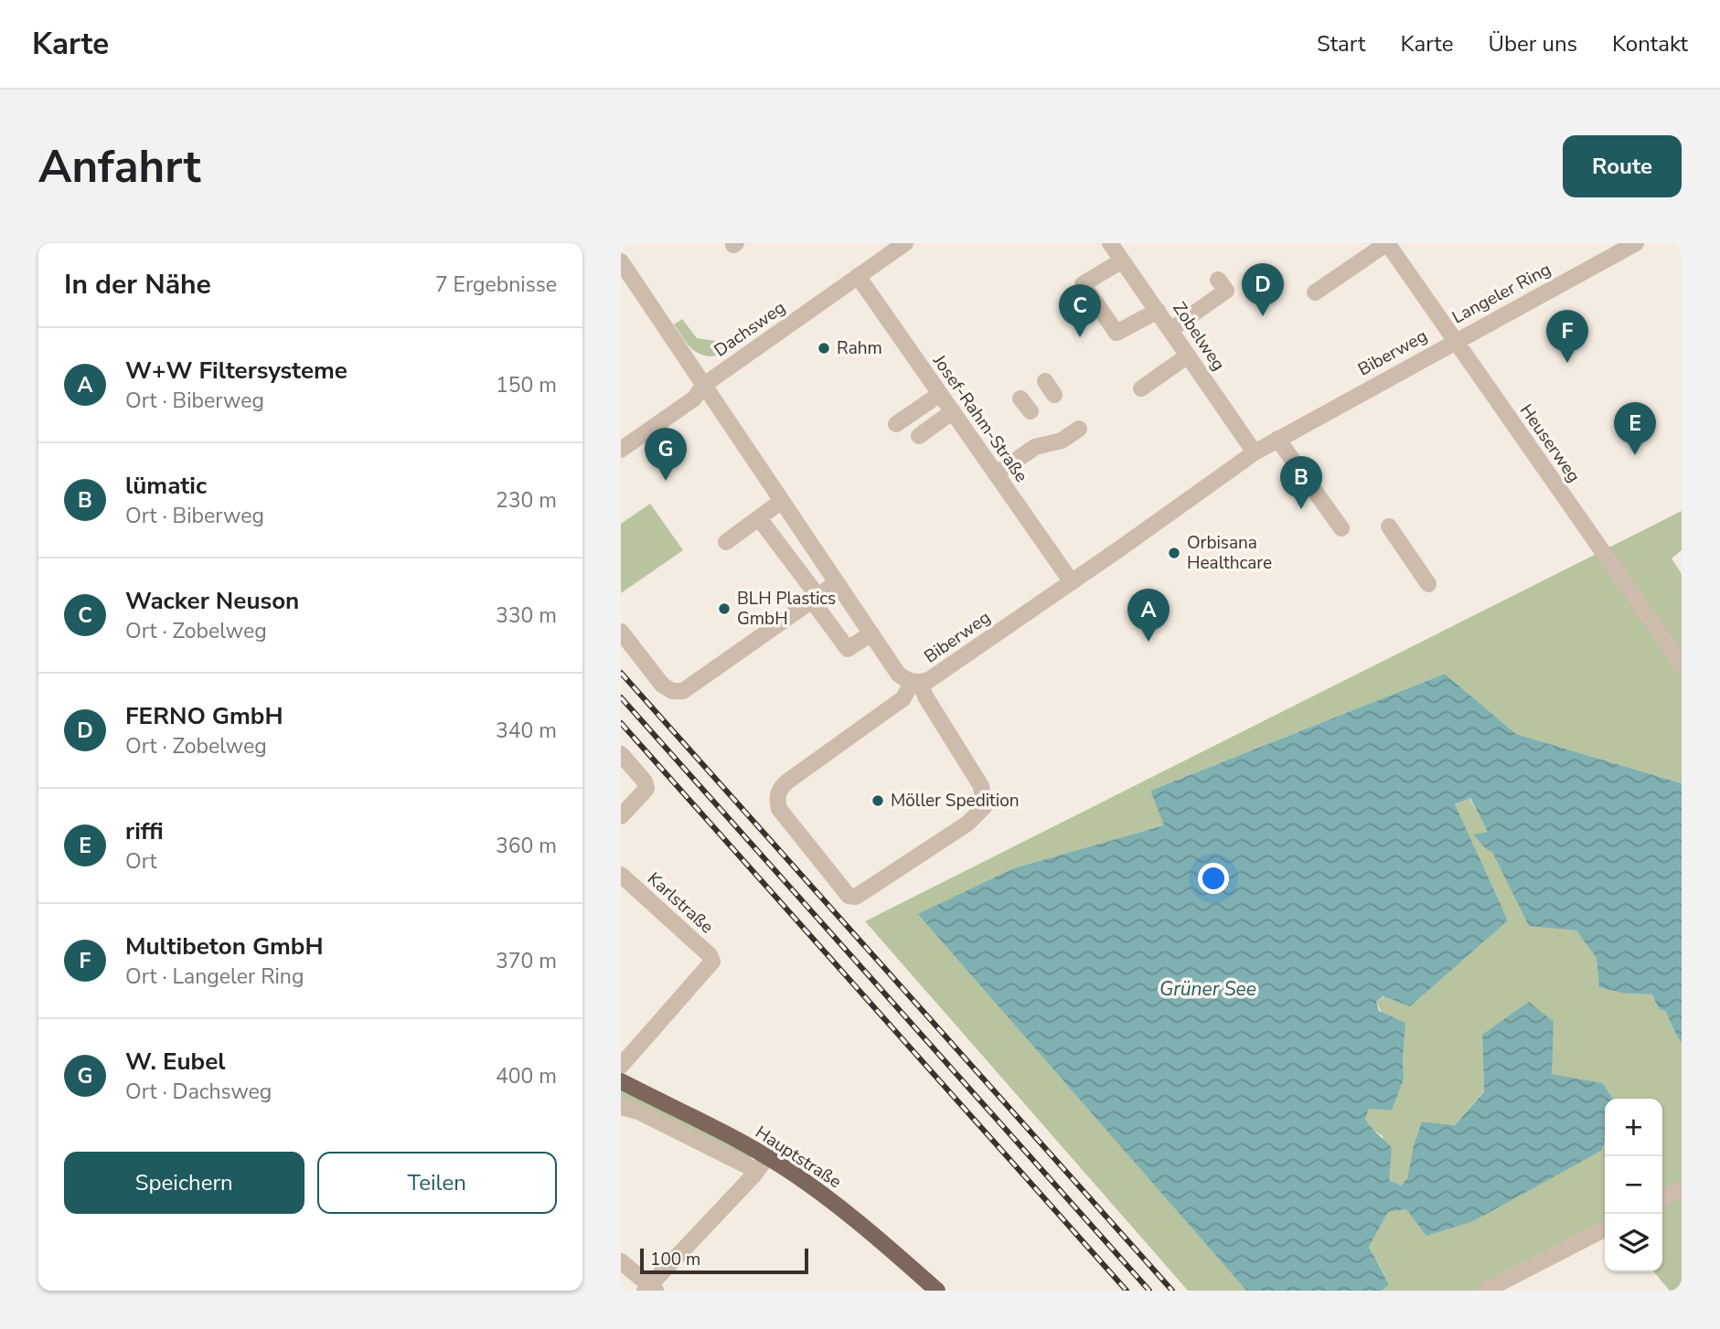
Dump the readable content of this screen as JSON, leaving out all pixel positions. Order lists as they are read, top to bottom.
{
  "streets": {
    "main road": ["Hauptstraße"],
    "street": [
      "Langeler Ring",
      "Dachsweg",
      "Zobelweg",
      "Biberweg",
      "Josef-Rahm-Straße",
      "Heuserweg",
      "Karlstraße"
    ]
  },
  "crossings": [
    ["Langeler Ring", "Biberweg"],
    ["Langeler Ring", "Heuserweg"],
    ["Dachsweg", "Biberweg"],
    ["Dachsweg", "Josef-Rahm-Straße"],
    ["Zobelweg", "Biberweg"],
    ["Biberweg", "Josef-Rahm-Straße"],
    ["Biberweg", "Heuserweg"]
  ],
  "water": ["Grüner See"],
  "places": [
    "Rahm",
    "Orbisana Healthcare",
    "BLH Plastics GmbH",
    "Möller Spedition"
  ],
  "scale_bar": "100 m",
  "page": {
    "header": "Karte",
    "nav": [
      "Start",
      "Karte",
      "Über uns",
      "Kontakt"
    ],
    "buttons": [
      "Route",
      ["Speichern", "Teilen"]
    ],
    "title": "Anfahrt",
    "heading": ["In der Nähe", "7 Ergebnisse"],
    "pins": [
      "D",
      "C",
      "F",
      "E",
      "G",
      "B",
      "A"
    ],
    "list": [
      {
        "mark": "A",
        "name": "W+W Filtersysteme",
        "note": "Ort · Biberweg",
        "value": "150 m"
      },
      {
        "mark": "B",
        "name": "lümatic",
        "note": "Ort · Biberweg",
        "value": "230 m"
      },
      {
        "mark": "C",
        "name": "Wacker Neuson",
        "note": "Ort · Zobelweg",
        "value": "330 m"
      },
      {
        "mark": "D",
        "name": "FERNO GmbH",
        "note": "Ort · Zobelweg",
        "value": "340 m"
      },
      {
        "mark": "E",
        "name": "riffi",
        "note": "Ort",
        "value": "360 m"
      },
      {
        "mark": "F",
        "name": "Multibeton GmbH",
        "note": "Ort · Langeler Ring",
        "value": "370 m"
      },
      {
        "mark": "G",
        "name": "W. Eubel",
        "note": "Ort · Dachsweg",
        "value": "400 m"
      }
    ],
    "map_buttons": ["+", "−"],
    "scale": "100 m"
  }
}
